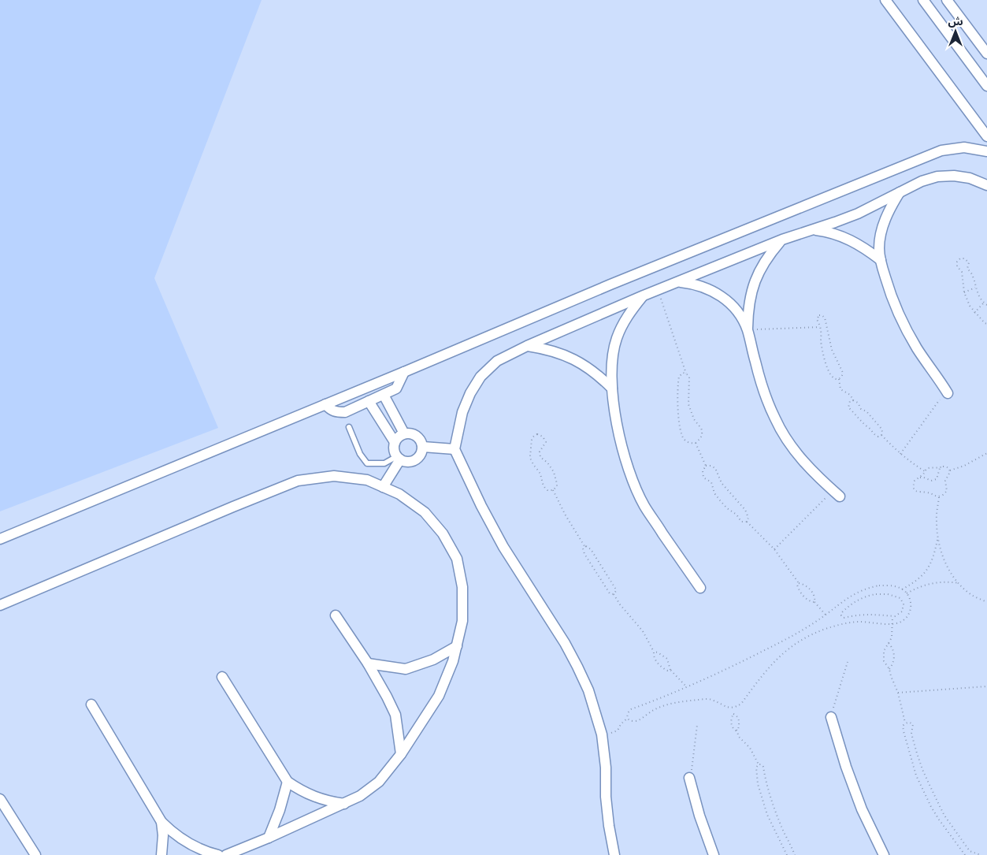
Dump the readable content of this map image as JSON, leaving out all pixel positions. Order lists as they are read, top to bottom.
{
  "north": "top"
}
